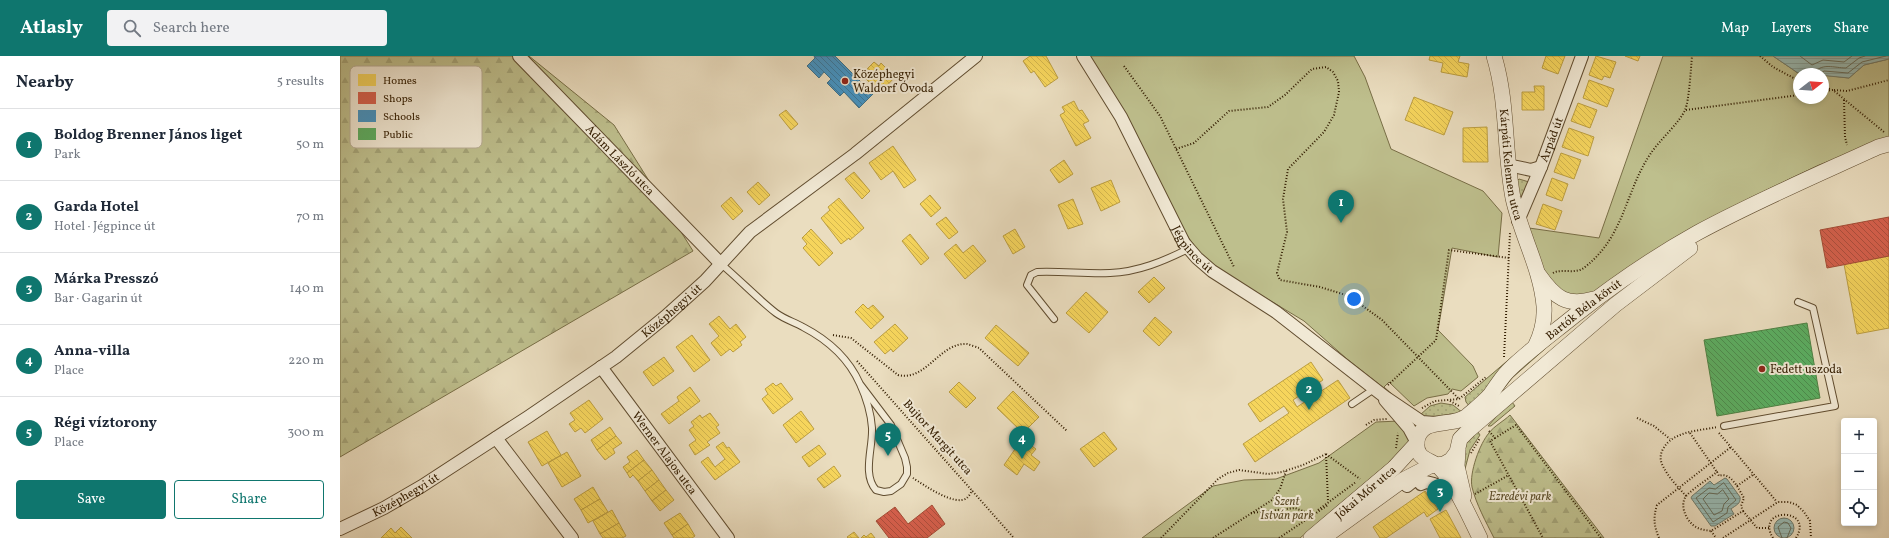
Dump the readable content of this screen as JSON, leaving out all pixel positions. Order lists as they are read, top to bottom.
{
  "streets": {
    "street": [
      "Árpád út",
      "Ádám László utca",
      "Kárpáti Kelemen utca",
      "Jégpince út",
      "Középhegyi út",
      "Bartók Béla körút",
      "Werner Alajos utca",
      "Jókai Mór utca"
    ],
    "path": ["Bujtor Margit utca"]
  },
  "crossings": [
    ["Árpád út", "Kárpáti Kelemen utca"],
    ["Ádám László utca", "Középhegyi út"],
    ["Kárpáti Kelemen utca", "Bartók Béla körút"],
    ["Jégpince út", "Bartók Béla körút"],
    ["Jégpince út", "Jókai Mór utca"],
    ["Középhegyi út", "Werner Alajos utca"],
    ["Bartók Béla körút", "Jókai Mór utca"]
  ],
  "parks": ["Ezredévi park", "Szent István park"],
  "places": ["Középhegyi Waldorf Óvoda", "Fedett uszoda"],
  "legend": [
    "Homes",
    "Shops",
    "Schools",
    "Public"
  ],
  "north": "right",
  "page": {
    "header": "Atlasly",
    "search": "Search here",
    "nav": ["Map", "Layers", "Share"],
    "heading": ["Nearby", "5 results"],
    "list": [
      {
        "mark": "1",
        "name": "Boldog Brenner János liget",
        "note": "Park",
        "value": "50 m"
      },
      {
        "mark": "2",
        "name": "Garda Hotel",
        "note": "Hotel · Jégpince út",
        "value": "70 m"
      },
      {
        "mark": "3",
        "name": "Márka Presszó",
        "note": "Bar · Gagarin út",
        "value": "140 m"
      },
      {
        "mark": "4",
        "name": "Anna-villa",
        "note": "Place",
        "value": "220 m"
      },
      {
        "mark": "5",
        "name": "Régi víztorony",
        "note": "Place",
        "value": "300 m"
      }
    ],
    "pins": [
      "1",
      "2",
      "5",
      "4",
      "3"
    ],
    "map_buttons": ["+", "−"],
    "buttons": ["Save", "Share"]
  }
}
